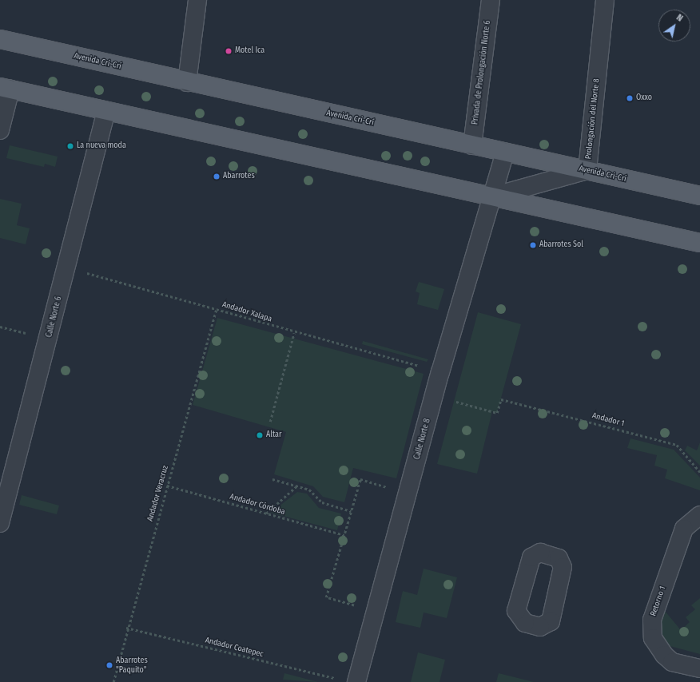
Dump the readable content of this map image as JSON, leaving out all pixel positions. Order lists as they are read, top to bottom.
{
  "streets": {
    "main road": ["Avenida Cri-Crí"],
    "street": [
      "Privada de Prolongación Norte 6",
      "Prolongación del Norte 8",
      "Calle Norte 6",
      "Calle Norte 8",
      "Retorno 1"
    ],
    "path": [
      "Andador Xalapa",
      "Andador 1",
      "Andador Veracruz",
      "Andador Córdoba",
      "Andador Coatepec"
    ]
  },
  "crossings": [
    ["Avenida Cri-Crí", "Privada de Prolongación Norte 6"],
    ["Avenida Cri-Crí", "Prolongación del Norte 8"],
    ["Prolongación del Norte 8", "Calle Norte 8"],
    ["Andador Xalapa", "Calle Norte 6"],
    ["Andador Xalapa", "Andador Veracruz"],
    ["Andador Veracruz", "Andador Córdoba"],
    ["Andador Veracruz", "Andador Coatepec"]
  ],
  "places": [
    "Motel Ica",
    "Oxxo",
    "La nueva moda",
    "Abarrotes",
    "Abarrotes Sol",
    "Altar",
    "Abarrotes \"Paquito\""
  ],
  "north": "top right"
}
